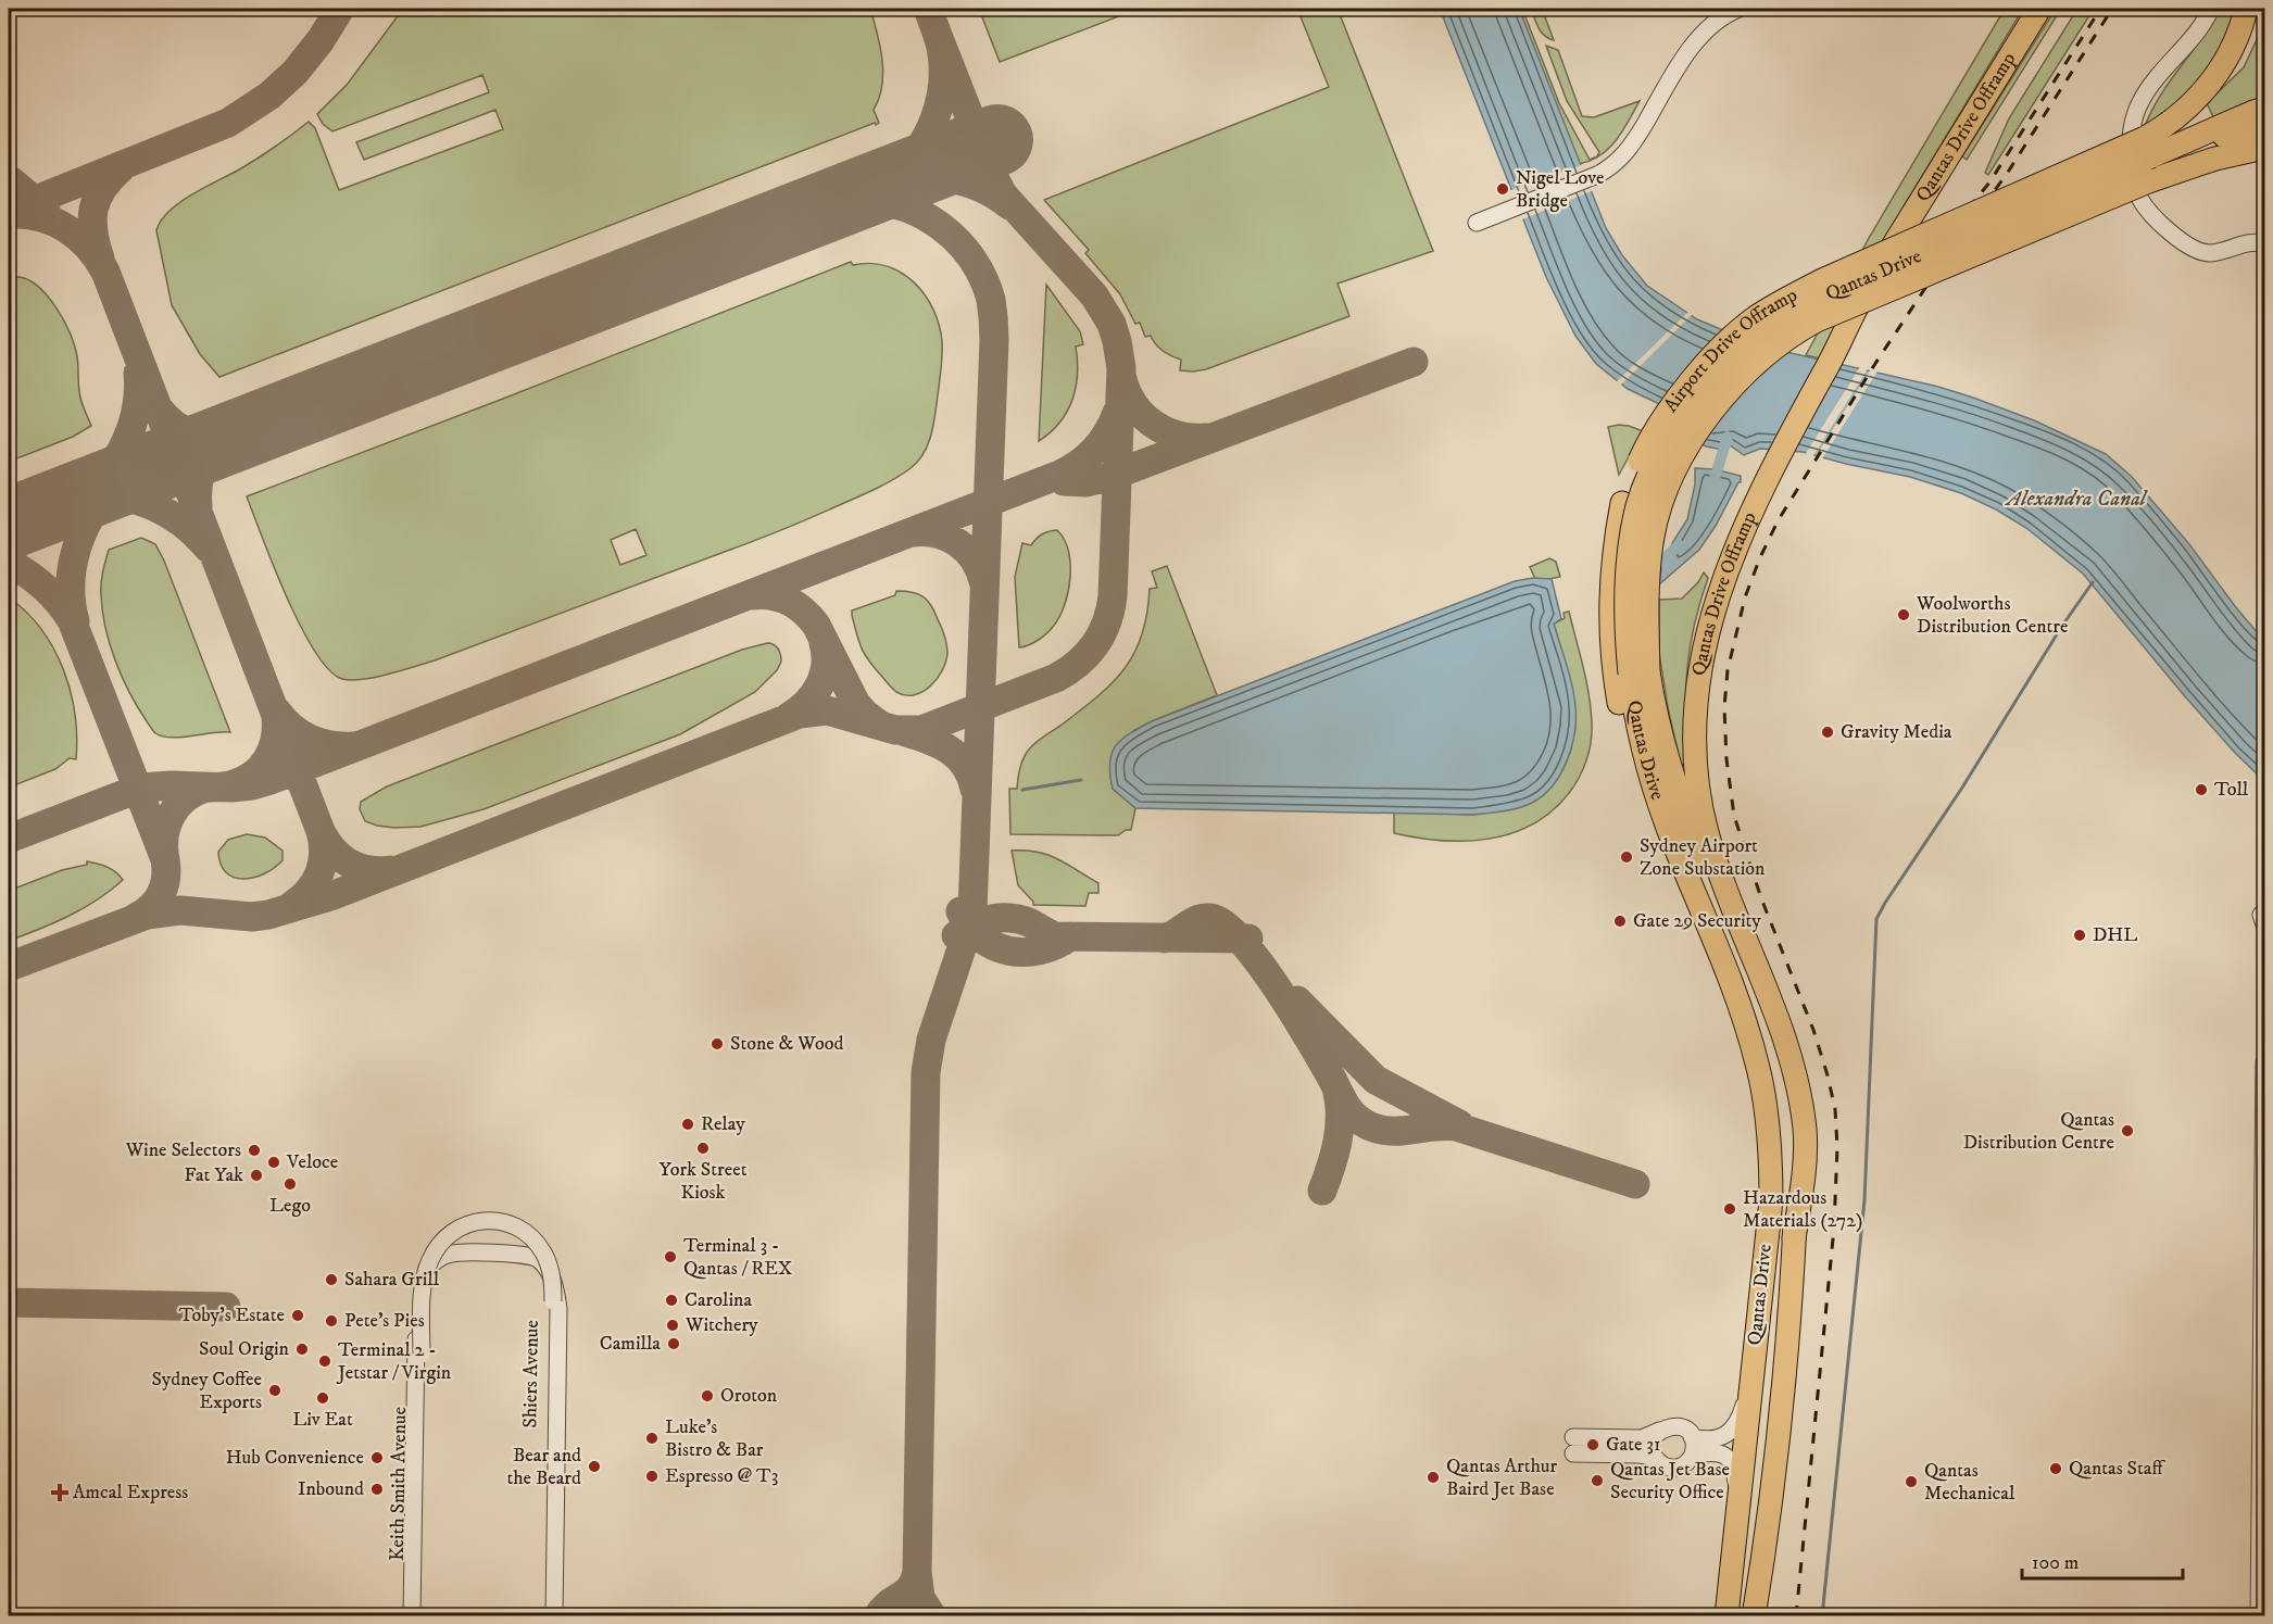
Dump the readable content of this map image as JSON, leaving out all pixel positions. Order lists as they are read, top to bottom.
{
  "streets": {
    "highway": ["Qantas Drive Offramp", "Qantas Drive", "Airport Drive Offramp"],
    "street": ["Shiers Avenue", "Keith Smith Avenue"]
  },
  "crossings": [
    ["Qantas Drive Offramp", "Qantas Drive"],
    ["Qantas Drive", "Airport Drive Offramp"],
    ["Shiers Avenue", "Keith Smith Avenue"]
  ],
  "water": ["Alexandra Canal"],
  "places": {
    "other": [
      "Nigel Love Bridge",
      "Woolworths Distribution Centre",
      "Gravity Media",
      "Toll",
      "Sydney Airport Zone Substation",
      "Gate 29 Security",
      "DHL",
      "Stone & Wood",
      "Relay",
      "Qantas Distribution Centre",
      "York Street Kiosk",
      "Wine Selectors",
      "Veloce",
      "Fat Yak",
      "Lego",
      "Hazardous Materials (272)",
      "Terminal 3 - Qantas / REX",
      "Sahara Grill",
      "Carolina",
      "Toby's Estate",
      "Pete's Pies",
      "Witchery",
      "Camilla",
      "Soul Origin",
      "Terminal 2 - Jetstar / Virgin",
      "Sydney Coffee Exports",
      "Oroton",
      "Liv Eat",
      "Luke's Bistro & Bar",
      "Gate 31",
      "Hub Convenience",
      "Bear and the Beard",
      "Qantas Staff",
      "Espresso @ T3",
      "Qantas Arthur Baird Jet Base",
      "Qantas Jet Base Security Office",
      "Qantas Mechanical",
      "Inbound"
    ],
    "health": ["Amcal Express"]
  },
  "scale_bar": "100 m"
}
